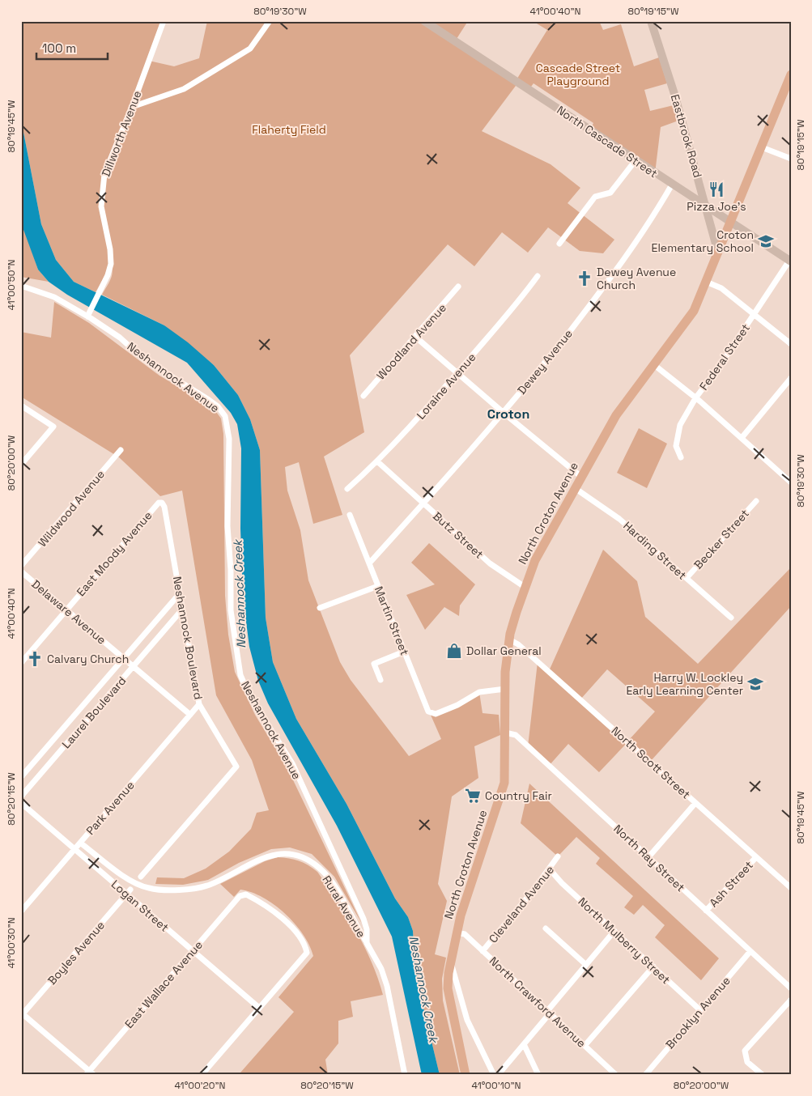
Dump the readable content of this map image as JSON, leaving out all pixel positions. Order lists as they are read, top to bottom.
{
  "streets": {
    "main road": ["North Croton Avenue"],
    "street": [
      "Dillworth Avenue",
      "Eastbrook Road",
      "North Cascade Street",
      "Woodland Avenue",
      "Federal Street",
      "Dewey Avenue",
      "Neshannock Avenue",
      "Loraine Avenue",
      "Wildwood Avenue",
      "Butz Street",
      "Becker Street",
      "Harding Street",
      "East Moody Avenue",
      "Delaware Avenue",
      "Martin Street",
      "Neshannock Boulevard",
      "Laurel Boulevard",
      "North Scott Street",
      "Park Avenue",
      "North Ray Street",
      "Ash Street",
      "Cleveland Avenue",
      "Logan Street",
      "Rural Avenue",
      "North Mulberry Street",
      "Boyles Avenue",
      "East Wallace Avenue",
      "North Crawford Avenue",
      "Brooklyn Avenue"
    ]
  },
  "crossings": [
    ["Dillworth Avenue", "Neshannock Avenue"],
    ["Eastbrook Road", "North Cascade Street"],
    ["Eastbrook Road", "North Croton Avenue"],
    ["North Cascade Street", "Federal Street"],
    ["North Cascade Street", "Dewey Avenue"],
    ["North Cascade Street", "North Croton Avenue"],
    ["Dewey Avenue", "Butz Street"],
    ["Dewey Avenue", "Martin Street"],
    ["Neshannock Avenue", "Rural Avenue"],
    ["Loraine Avenue", "Butz Street"],
    ["North Croton Avenue", "Butz Street"],
    ["North Croton Avenue", "Harding Street"],
    ["North Croton Avenue", "Martin Street"],
    ["North Croton Avenue", "North Scott Street"],
    ["North Croton Avenue", "North Ray Street"],
    ["North Croton Avenue", "North Crawford Avenue"],
    ["Becker Street", "Harding Street"],
    ["East Moody Avenue", "Delaware Avenue"],
    ["East Moody Avenue", "Neshannock Boulevard"],
    ["Delaware Avenue", "Laurel Boulevard"],
    ["Delaware Avenue", "Park Avenue"],
    ["Neshannock Boulevard", "Laurel Boulevard"],
    ["Neshannock Boulevard", "Park Avenue"],
    ["North Scott Street", "Ash Street"],
    ["Park Avenue", "Logan Street"],
    ["Park Avenue", "Rural Avenue"],
    ["North Ray Street", "Ash Street"],
    ["North Ray Street", "Brooklyn Avenue"],
    ["Cleveland Avenue", "North Mulberry Street"],
    ["Cleveland Avenue", "North Crawford Avenue"],
    ["Logan Street", "Boyles Avenue"],
    ["Logan Street", "East Wallace Avenue"],
    ["North Mulberry Street", "Brooklyn Avenue"]
  ],
  "districts": ["Croton"],
  "water": ["Neshannock Creek"],
  "parks": ["Cascade Street Playground", "Flaherty Field"],
  "places": {
    "restaurant": ["Pizza Joe's"],
    "school or university": ["Croton Elementary School", "Harry W. Lockley Early Learning Center"],
    "church": ["Dewey Avenue Church", "Calvary Church"],
    "shop": ["Dollar General"],
    "supermarket": ["Country Fair"]
  },
  "scale_bar": "100 m",
  "coordinates": [
    "80°19'30\"W",
    "41°00'40\"N",
    "80°19'15\"W",
    "80°19'45\"W",
    "41°00'50\"N",
    "80°20'00\"W",
    "80°20'15\"W",
    "41°00'30\"N",
    "41°00'20\"N",
    "41°00'10\"N"
  ]
}
